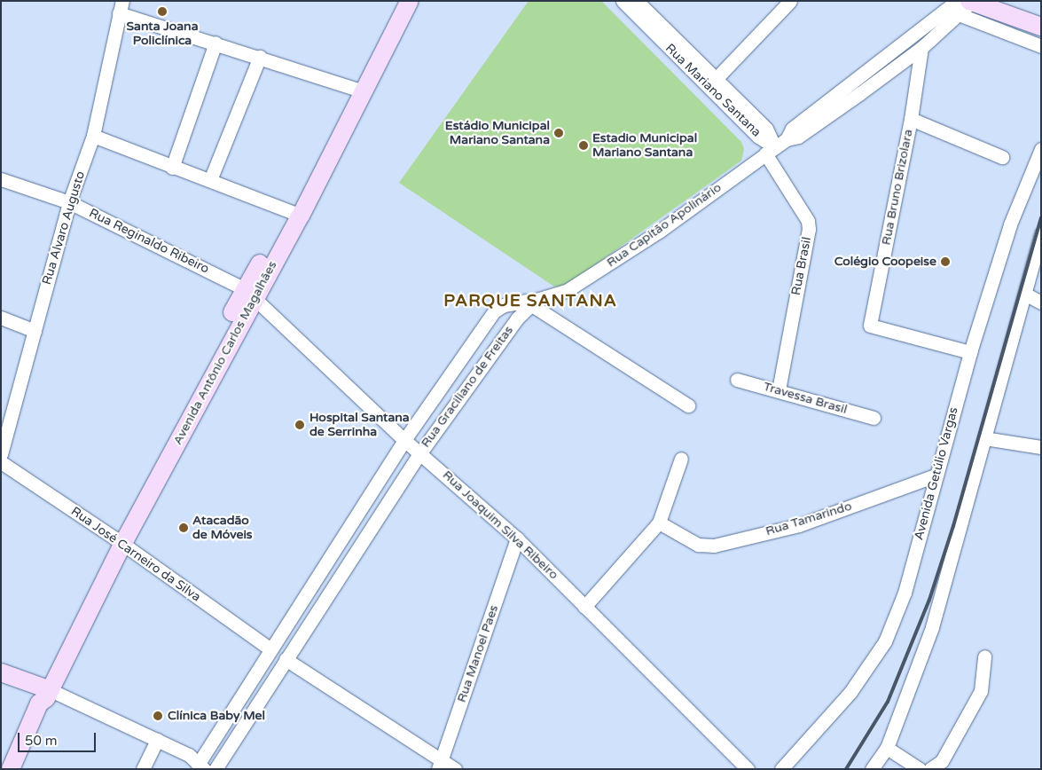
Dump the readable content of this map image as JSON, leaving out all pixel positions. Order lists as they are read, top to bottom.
{
  "streets": {
    "main road": ["Avenida Antônio Carlos Magalhães"],
    "street": [
      "Rua Mariano Santana",
      "Rua Bruno Brizolara",
      "Rua Capitão Apolinário",
      "Rua Alvaro Augusto",
      "Rua Reginaldo Ribeiro",
      "Rua Brasil",
      "Rua Graciliano de Freitas",
      "Travessa Brasil",
      "Avenida Getúlio Vargas",
      "Rua Tamarindo",
      "Rua Joaquim Silva Ribeiro",
      "Rua José Carneiro da Silva",
      "Rua Manoel Paes"
    ]
  },
  "crossings": [
    ["Rua Mariano Santana", "Rua Capitão Apolinário"],
    ["Rua Mariano Santana", "Rua Brasil"],
    ["Rua Bruno Brizolara", "Rua Capitão Apolinário"],
    ["Rua Bruno Brizolara", "Avenida Getúlio Vargas"],
    ["Rua Capitão Apolinário", "Rua Brasil"],
    ["Rua Capitão Apolinário", "Rua Graciliano de Freitas"],
    ["Rua Alvaro Augusto", "Rua Reginaldo Ribeiro"],
    ["Rua Reginaldo Ribeiro", "Avenida Antônio Carlos Magalhães"],
    ["Rua Reginaldo Ribeiro", "Rua Joaquim Silva Ribeiro"],
    ["Rua Brasil", "Travessa Brasil"],
    ["Avenida Antônio Carlos Magalhães", "Rua Joaquim Silva Ribeiro"],
    ["Avenida Antônio Carlos Magalhães", "Rua José Carneiro da Silva"],
    ["Rua Graciliano de Freitas", "Rua Joaquim Silva Ribeiro"],
    ["Rua Graciliano de Freitas", "Rua José Carneiro da Silva"],
    ["Avenida Getúlio Vargas", "Rua Tamarindo"],
    ["Rua Joaquim Silva Ribeiro", "Rua Manoel Paes"]
  ],
  "districts": ["PARQUE SANTANA"],
  "places": [
    "Santa Joana Policlínica",
    "Estádio Municipal Mariano Santana",
    "Estadio Municipal Mariano Santana",
    "Colégio Coopeise",
    "Hospital Santana de Serrinha",
    "Atacadão de Móveis",
    "Clínica Baby Mel"
  ],
  "scale_bar": "50 m"
}
